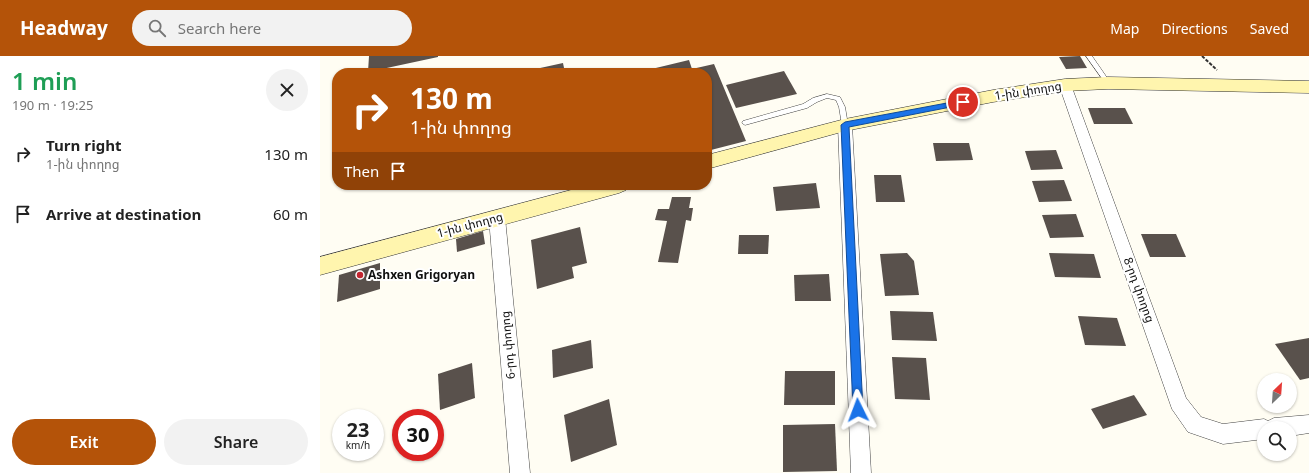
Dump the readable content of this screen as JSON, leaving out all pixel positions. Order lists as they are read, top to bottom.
{
  "streets": {
    "main road": ["1-ին փողոց"],
    "street": ["8-րդ փողոց", "6-րդ փողոց"]
  },
  "crossings": [
    ["1-ին փողոց", "8-րդ փողոց"],
    ["1-ին փողոց", "6-րդ փողոց"]
  ],
  "places": ["Ashxen Grigoryan"],
  "north": "top right",
  "page": {
    "header": "Headway",
    "search": "Search here",
    "nav": ["Map", "Directions", "Saved"],
    "heading": ["1 min", "190 m · 19:25"],
    "turn": ["130 m", "1-ին փողոց"],
    "list": [
      {
        "name": "Turn right",
        "note": "1-ին փողոց",
        "value": "130 m"
      },
      {
        "name": "Arrive at destination",
        "value": "60 m"
      }
    ],
    "then": "Then",
    "speed": "23 km/h",
    "limit": "30",
    "buttons": ["Exit", "Share"]
  }
}
